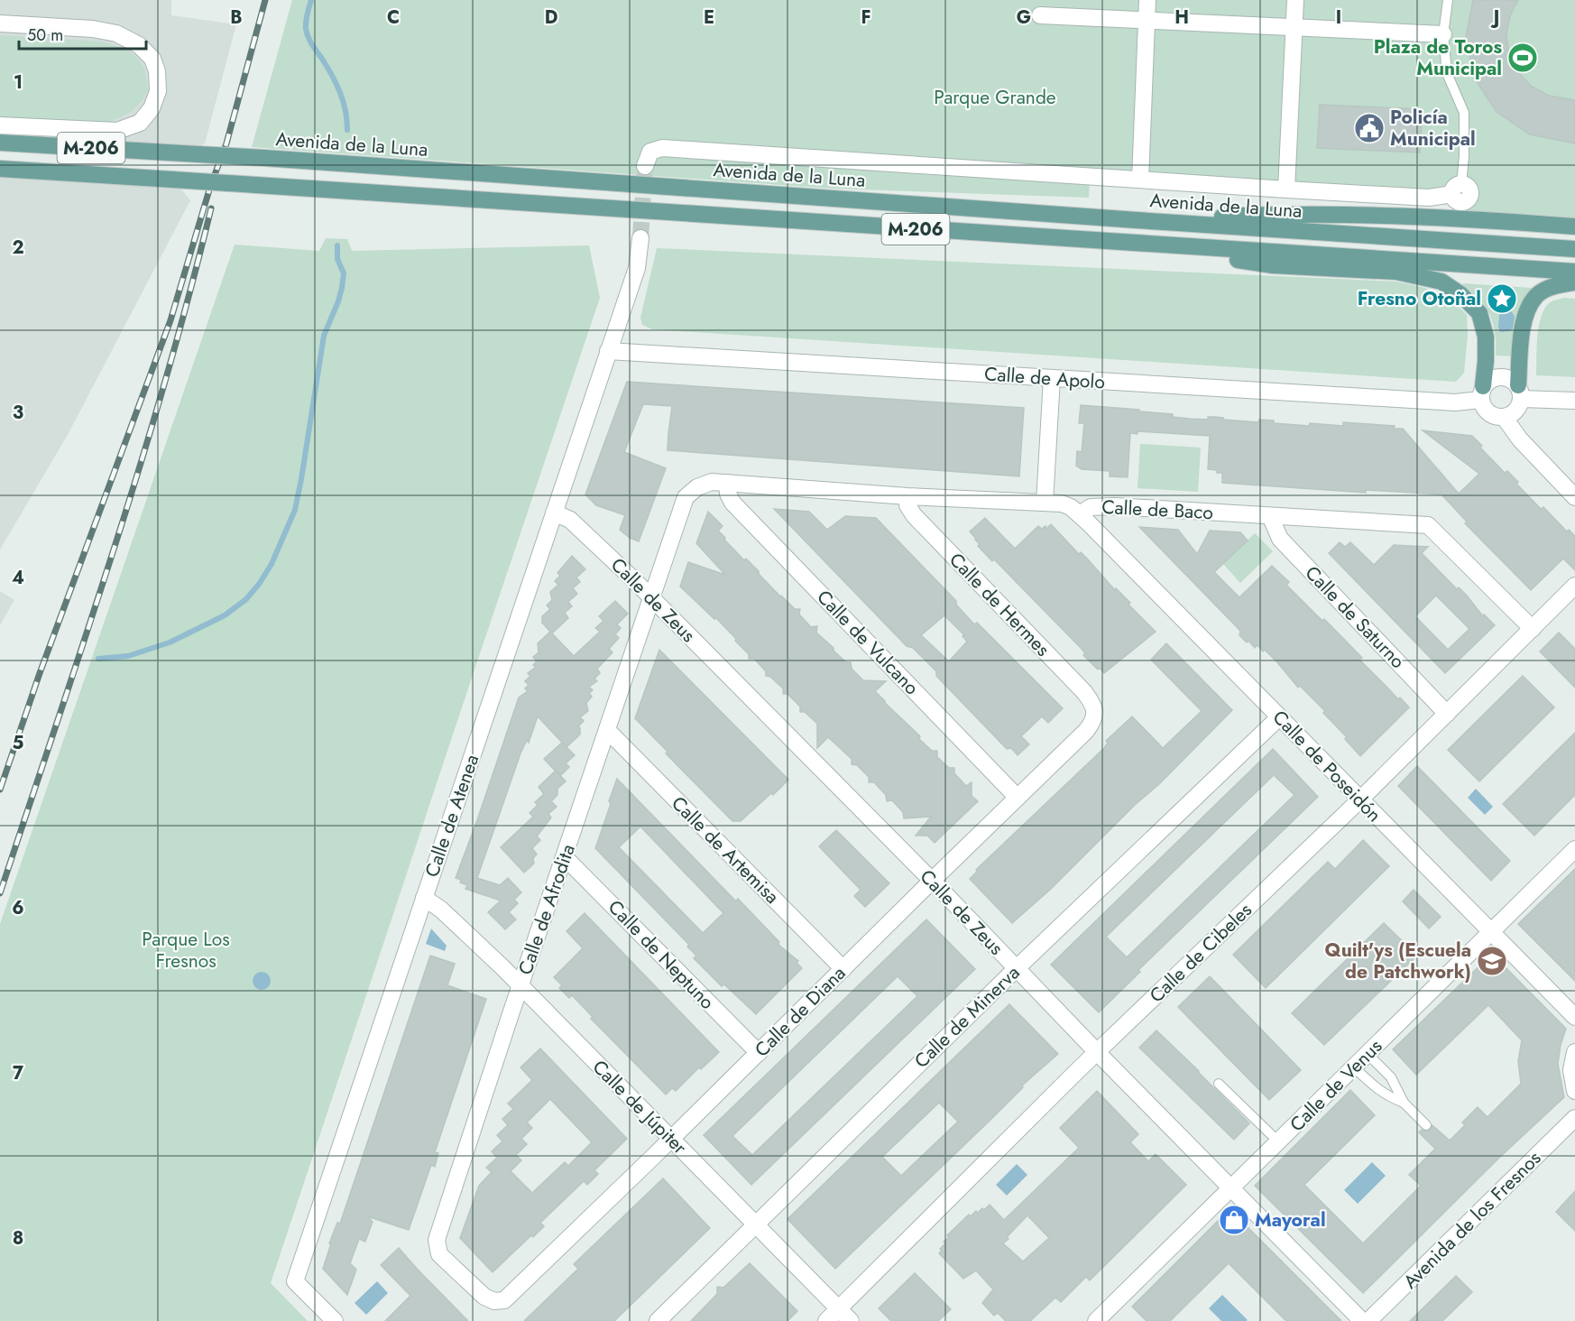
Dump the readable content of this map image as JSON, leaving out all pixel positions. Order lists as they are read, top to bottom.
{
  "streets": {
    "main road": ["Avenida de la Luna", "M-206"],
    "street": [
      "Calle de Apolo",
      "Calle de Baco",
      "Calle de Zeus",
      "Calle de Hermes",
      "Calle de Saturno",
      "Calle de Vulcano",
      "Calle de Poseidón",
      "Calle de Atenea",
      "Calle de Artemisa",
      "Calle de Afrodita",
      "Calle de Cibeles",
      "Calle de Neptuno",
      "Calle de Diana",
      "Calle de Minerva",
      "Calle de Venus",
      "Calle de Júpiter",
      "Avenida de los Fresnos"
    ]
  },
  "crossings": [
    ["Calle de Apolo", "Calle de Atenea"],
    ["Calle de Baco", "Calle de Hermes"],
    ["Calle de Baco", "Calle de Saturno"],
    ["Calle de Baco", "Calle de Vulcano"],
    ["Calle de Baco", "Calle de Poseidón"],
    ["Calle de Baco", "Calle de Afrodita"],
    ["Calle de Baco", "Calle de Cibeles"],
    ["Calle de Zeus", "Calle de Atenea"],
    ["Calle de Zeus", "Calle de Afrodita"],
    ["Calle de Zeus", "Calle de Cibeles"],
    ["Calle de Zeus", "Calle de Diana"],
    ["Calle de Zeus", "Calle de Minerva"],
    ["Calle de Zeus", "Calle de Venus"],
    ["Calle de Hermes", "Calle de Diana"],
    ["Calle de Saturno", "Calle de Cibeles"],
    ["Calle de Vulcano", "Calle de Diana"],
    ["Calle de Poseidón", "Calle de Cibeles"],
    ["Calle de Poseidón", "Calle de Minerva"],
    ["Calle de Poseidón", "Calle de Venus"],
    ["Calle de Atenea", "Calle de Júpiter"],
    ["Calle de Artemisa", "Calle de Afrodita"],
    ["Calle de Artemisa", "Calle de Diana"],
    ["Calle de Afrodita", "Calle de Neptuno"],
    ["Calle de Afrodita", "Calle de Diana"],
    ["Calle de Afrodita", "Calle de Júpiter"],
    ["Calle de Cibeles", "Calle de Júpiter"],
    ["Calle de Neptuno", "Calle de Diana"],
    ["Calle de Diana", "Calle de Júpiter"],
    ["Calle de Minerva", "Calle de Júpiter"]
  ],
  "parks": ["Parque Grande", "Parque Los Fresnos"],
  "places": {
    "sports": ["Plaza de Toros Municipal"],
    "public building": ["Policía Municipal"],
    "place": ["Fresno Otoñal"],
    "school or university": ["Quilt'ys (Escuela de Patchwork)"],
    "shop": ["Mayoral"]
  },
  "scale_bar": "50 m",
  "grid": {
    "columns": [
      "B",
      "C",
      "D",
      "E",
      "F",
      "G",
      "H",
      "I",
      "J"
    ],
    "rows": [
      "1",
      "2",
      "3",
      "4",
      "5",
      "6",
      "7",
      "8"
    ]
  }
}
